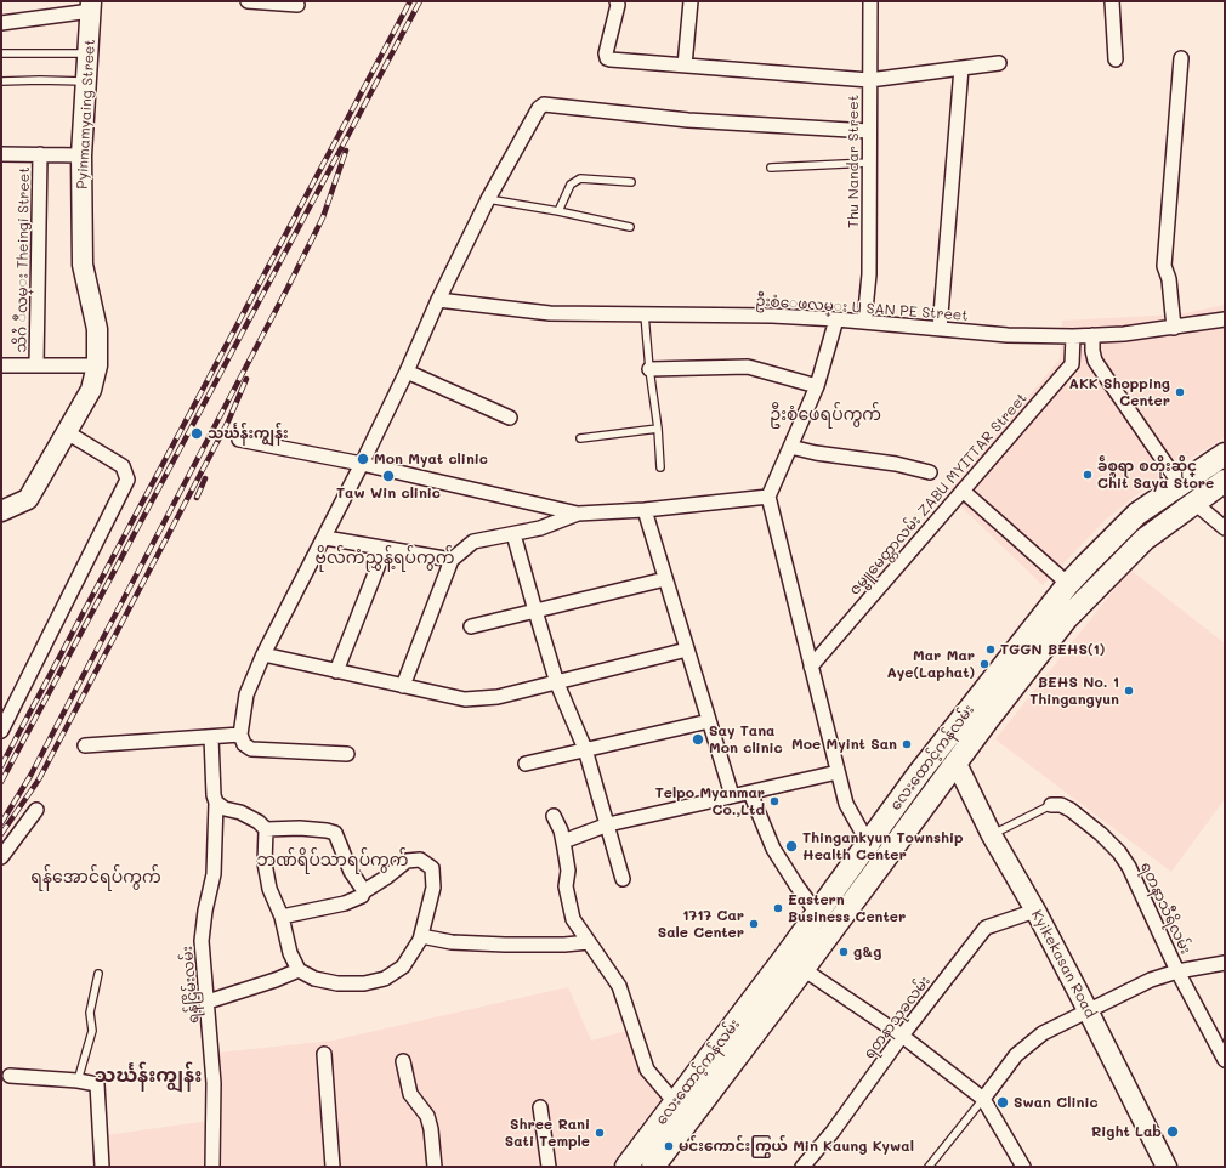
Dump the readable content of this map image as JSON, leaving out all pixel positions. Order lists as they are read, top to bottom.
{
  "streets": {
    "main road": ["လေးထောင့်ကန်လမ်း"],
    "street": [
      "Pyinmamyaing Street",
      "Thu Nandar Street",
      "သိဂႆ ီလမ္း Theingi Street",
      "ဦးစံေဖလမ္း U SAN PE Street",
      "ဇမ္ဗူမေတ္တာလမ်း ZABU MYITTAR Street",
      "ရတနာသီရိလမ်း",
      "Kyikekasan Road",
      "ရန်ငြိမ်းလမ်း",
      "ရတနာသုခလမ်း"
    ]
  },
  "crossings": [
    ["Thu Nandar Street", "ဦးစံေဖလမ္း U SAN PE Street"],
    ["ဦးစံေဖလမ္း U SAN PE Street", "ဇမ္ဗူမေတ္တာလမ်း ZABU MYITTAR Street"],
    ["လေးထောင့်ကန်လမ်း", "Kyikekasan Road"],
    ["ရတနာသီရိလမ်း", "Kyikekasan Road"],
    ["Kyikekasan Road", "ရတနာသုခလမ်း"]
  ],
  "districts": [
    "ဦးစံဖေရပ်ကွက်",
    "ဗိုလ်ကံညွှန့်ရပ်ကွက်",
    "ဘဏ်ရိပ်သာရပ်ကွက်",
    "ရန်အောင်ရပ်ကွက်",
    "သင်္ဃန်းကျွန်း"
  ],
  "places": [
    "AKK Shopping Center",
    "သင်္ဃန်းကျွန်း",
    "Mon Myat clinic",
    "ခဵစ္စရာ စတိုးဆိုင္ Chit Saya Store",
    "Taw Win clinic",
    "TGGN BEHS(1)",
    "Mar Mar Aye(Laphat)",
    "BEHS No. 1 Thingangyun",
    "Say Tana Mon clinic",
    "Moe Myint San",
    "Telpo Myanmar Co.,Ltd",
    "Thingankyun Township Health Center",
    "Eastern Business Center",
    "1717 Car Sale Center",
    "g&g",
    "Swan Clinic",
    "Right Lab",
    "Shree Rani Sati Temple",
    "မင်းကောင်းကြွယ် Min Kaung Kywal"
  ]
}
